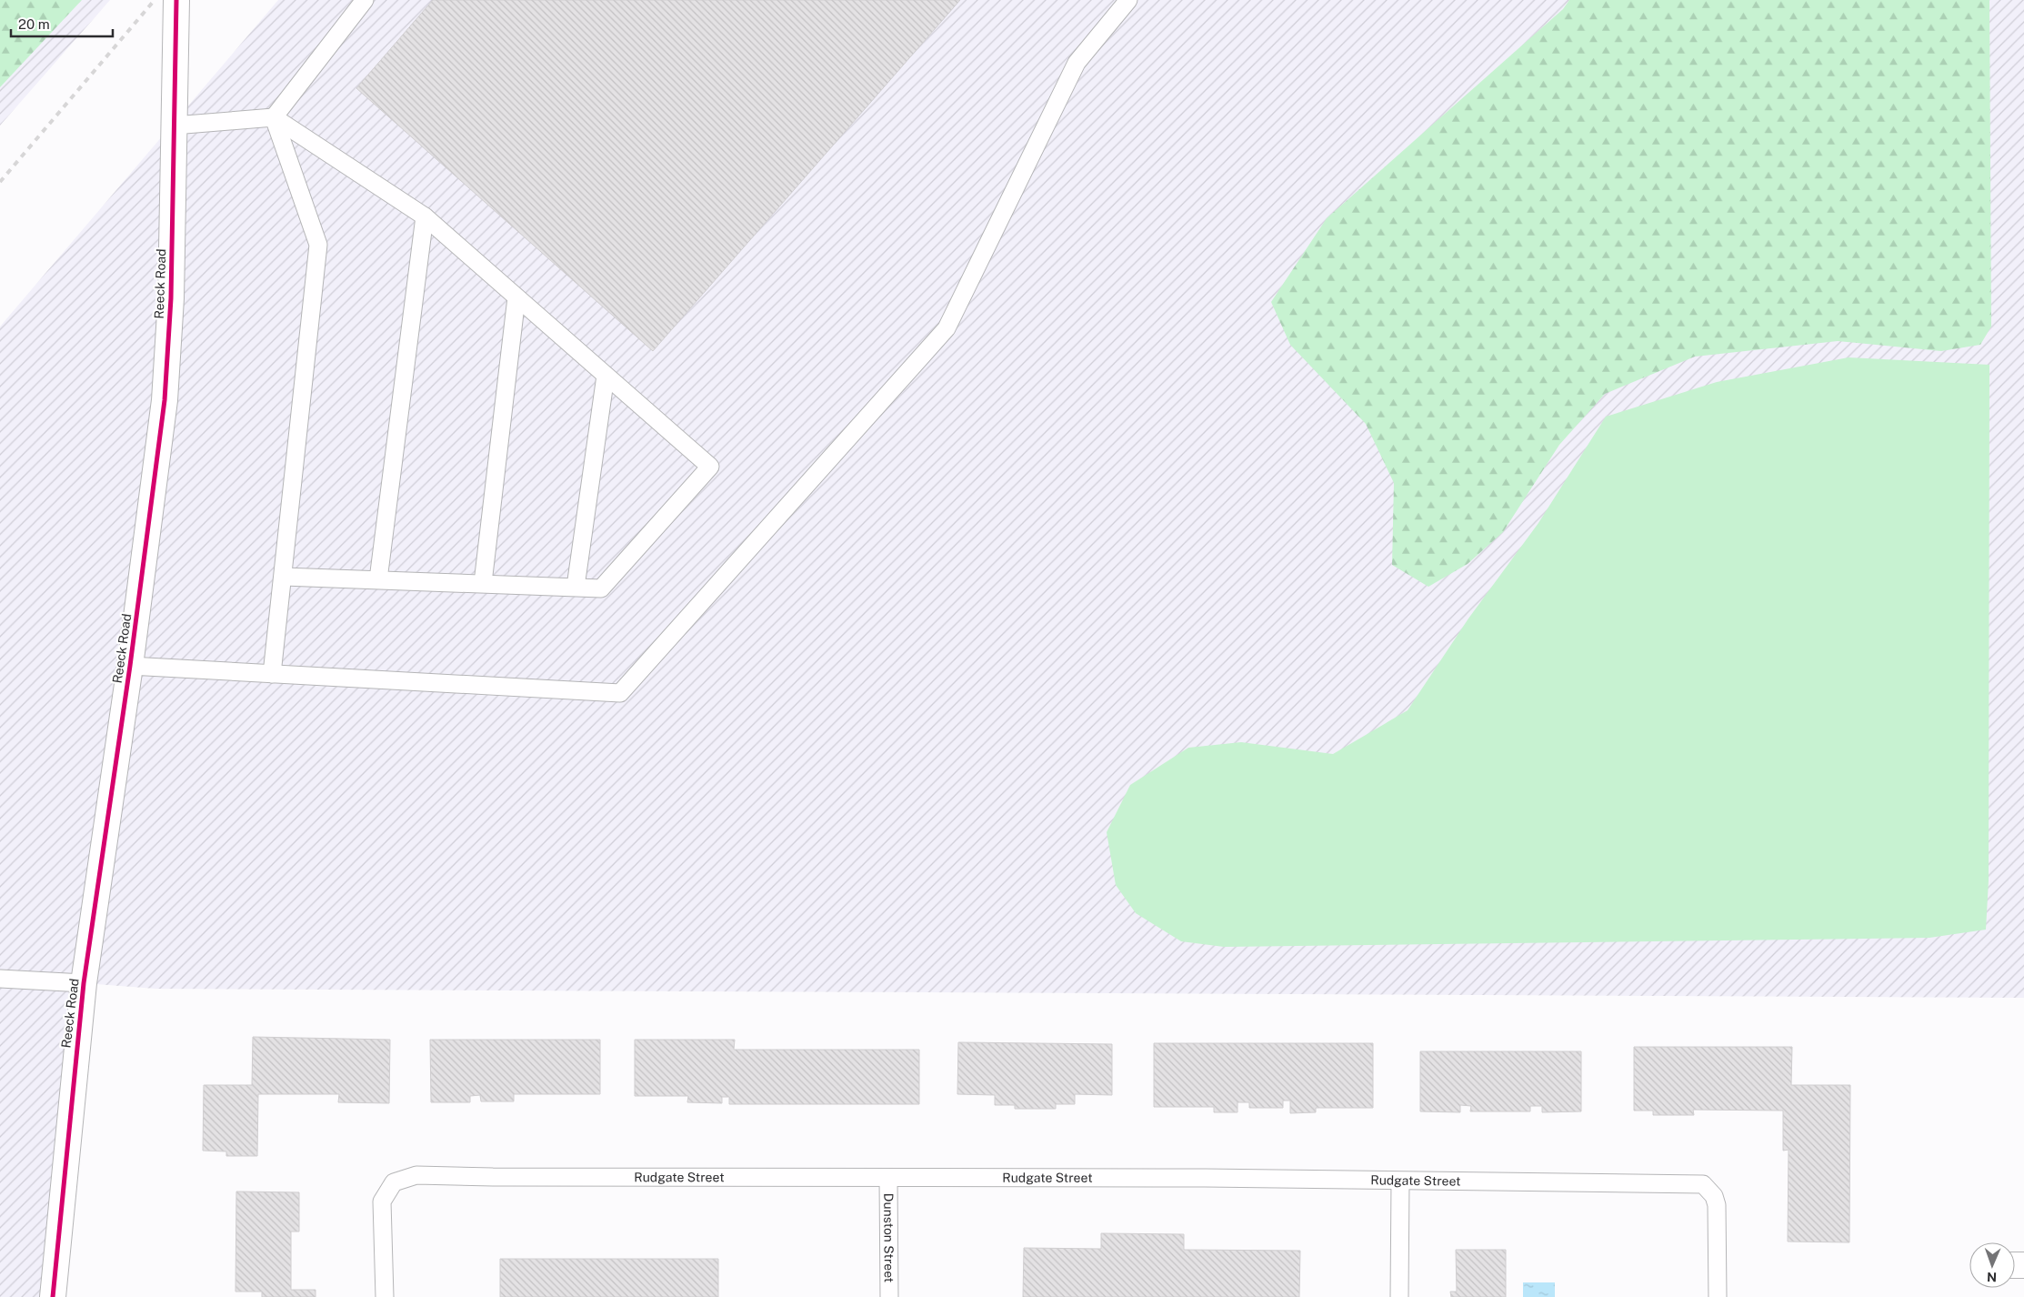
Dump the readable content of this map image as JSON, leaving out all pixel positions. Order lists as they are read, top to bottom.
{
  "streets": {
    "street": ["Reeck Road"],
    "lane": ["Rudgate Street", "Dunston Street"]
  },
  "crossings": [
    ["Rudgate Street", "Dunston Street"]
  ],
  "scale_bar": "20 m",
  "north": "bottom"
}
